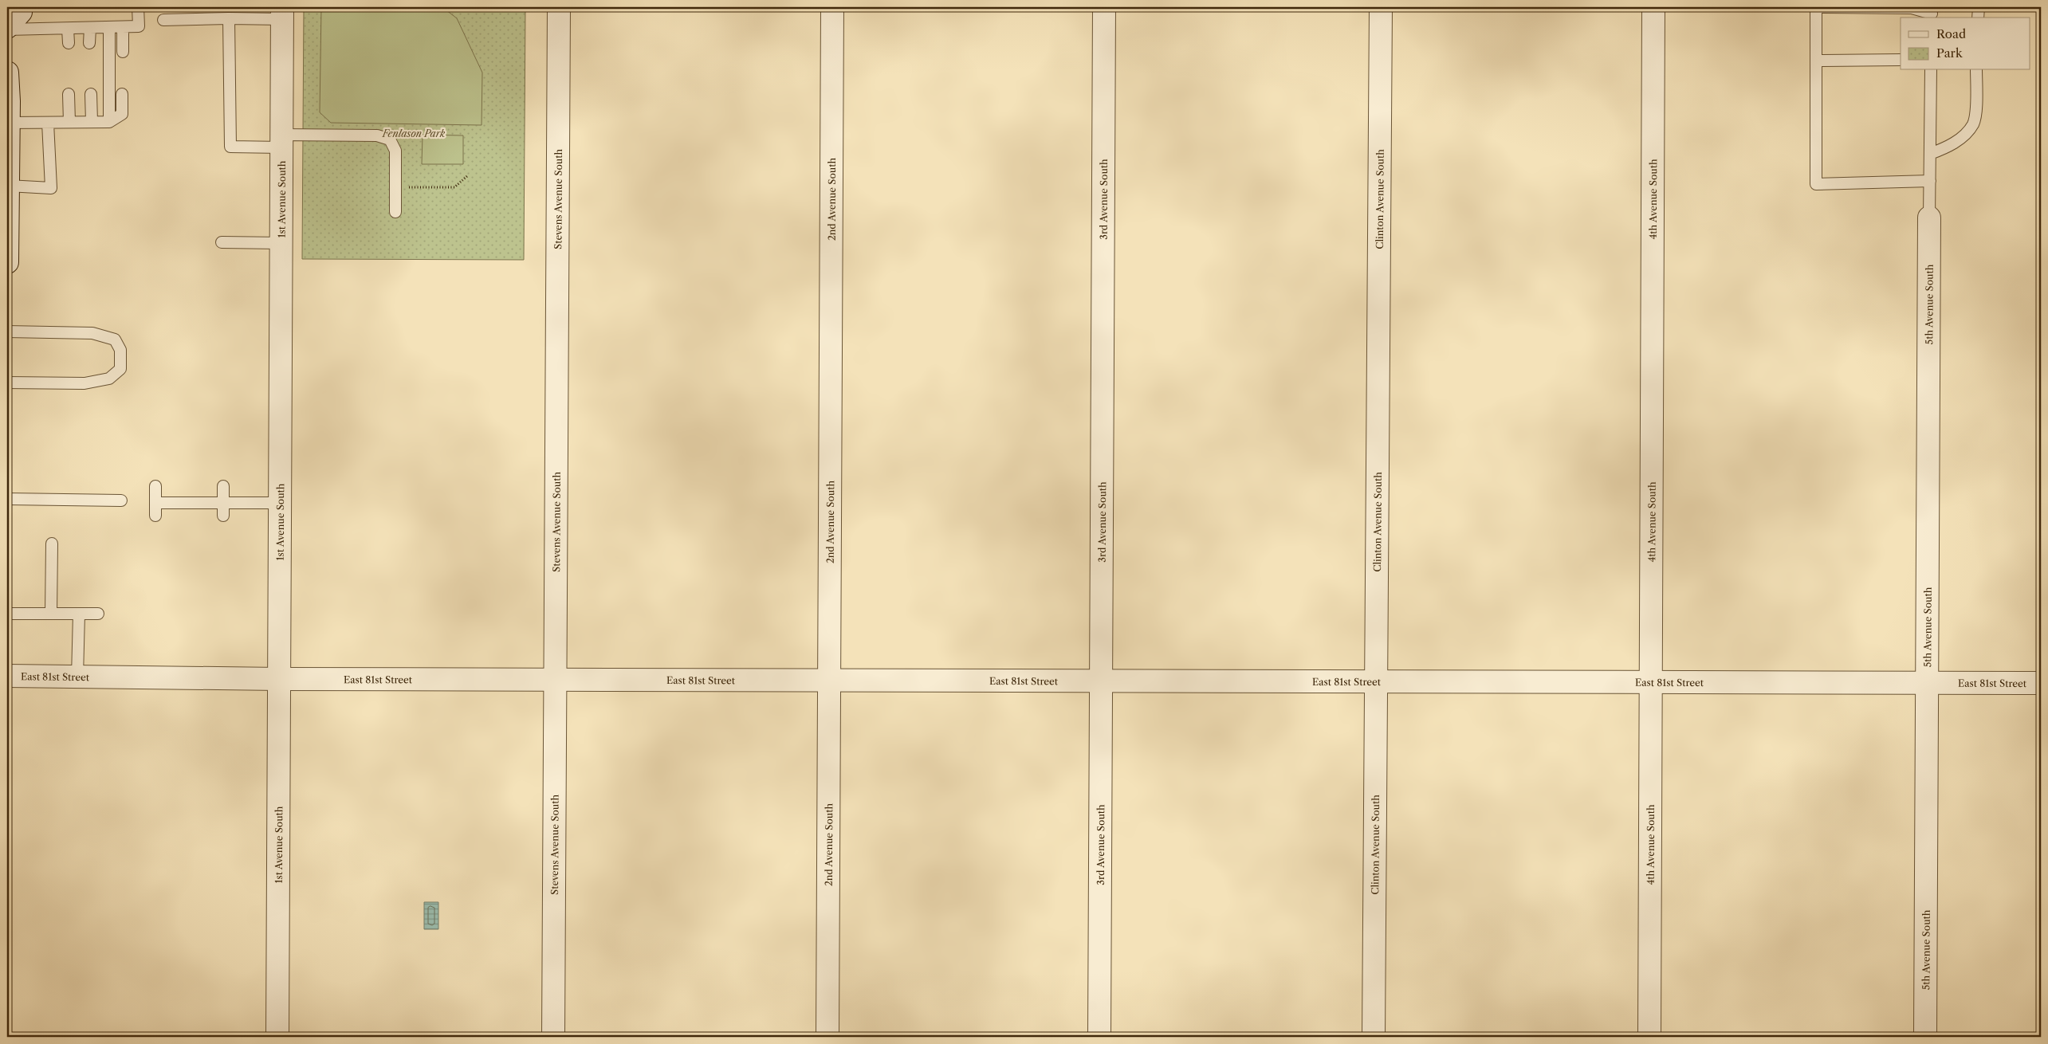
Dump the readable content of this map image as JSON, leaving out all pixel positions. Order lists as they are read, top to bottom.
{
  "streets": {
    "street": [
      "1st Avenue South",
      "Stevens Avenue South",
      "2nd Avenue South",
      "3rd Avenue South",
      "Clinton Avenue South",
      "4th Avenue South",
      "5th Avenue South",
      "East 81st Street"
    ]
  },
  "crossings": [
    ["1st Avenue South", "East 81st Street"],
    ["Stevens Avenue South", "East 81st Street"],
    ["2nd Avenue South", "East 81st Street"],
    ["3rd Avenue South", "East 81st Street"],
    ["Clinton Avenue South", "East 81st Street"],
    ["4th Avenue South", "East 81st Street"],
    ["5th Avenue South", "East 81st Street"]
  ],
  "parks": ["Fenlason Park"],
  "legend": ["Road", "Park"]
}
